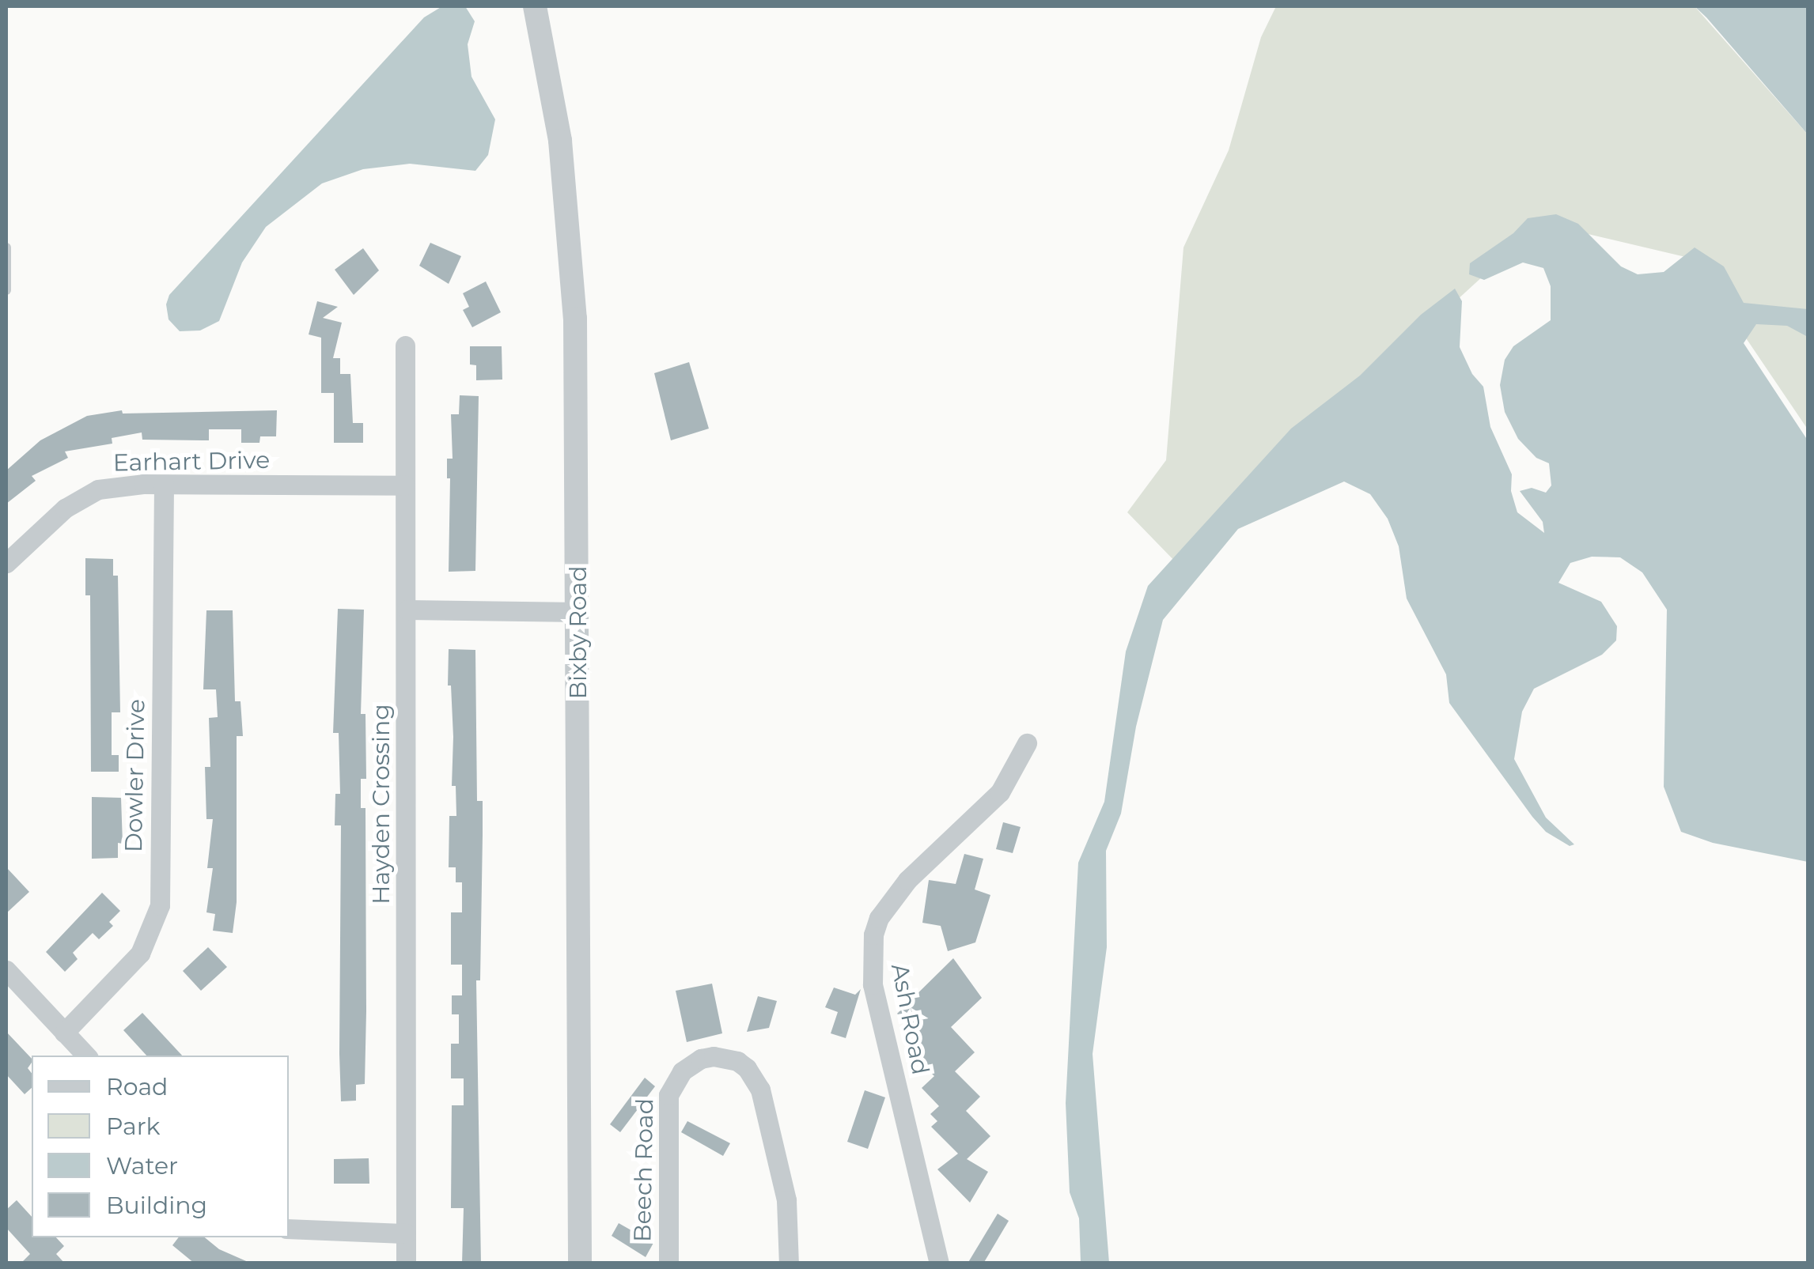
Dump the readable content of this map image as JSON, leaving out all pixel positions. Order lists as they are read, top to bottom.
{
  "streets": {
    "street": [
      "Earhart Drive",
      "Bixby Road",
      "Dowler Drive",
      "Hayden Crossing",
      "Ash Road",
      "Beech Road"
    ]
  },
  "crossings": [
    ["Earhart Drive", "Dowler Drive"],
    ["Earhart Drive", "Hayden Crossing"]
  ],
  "legend": [
    "Road",
    "Park",
    "Water",
    "Building"
  ]
}
